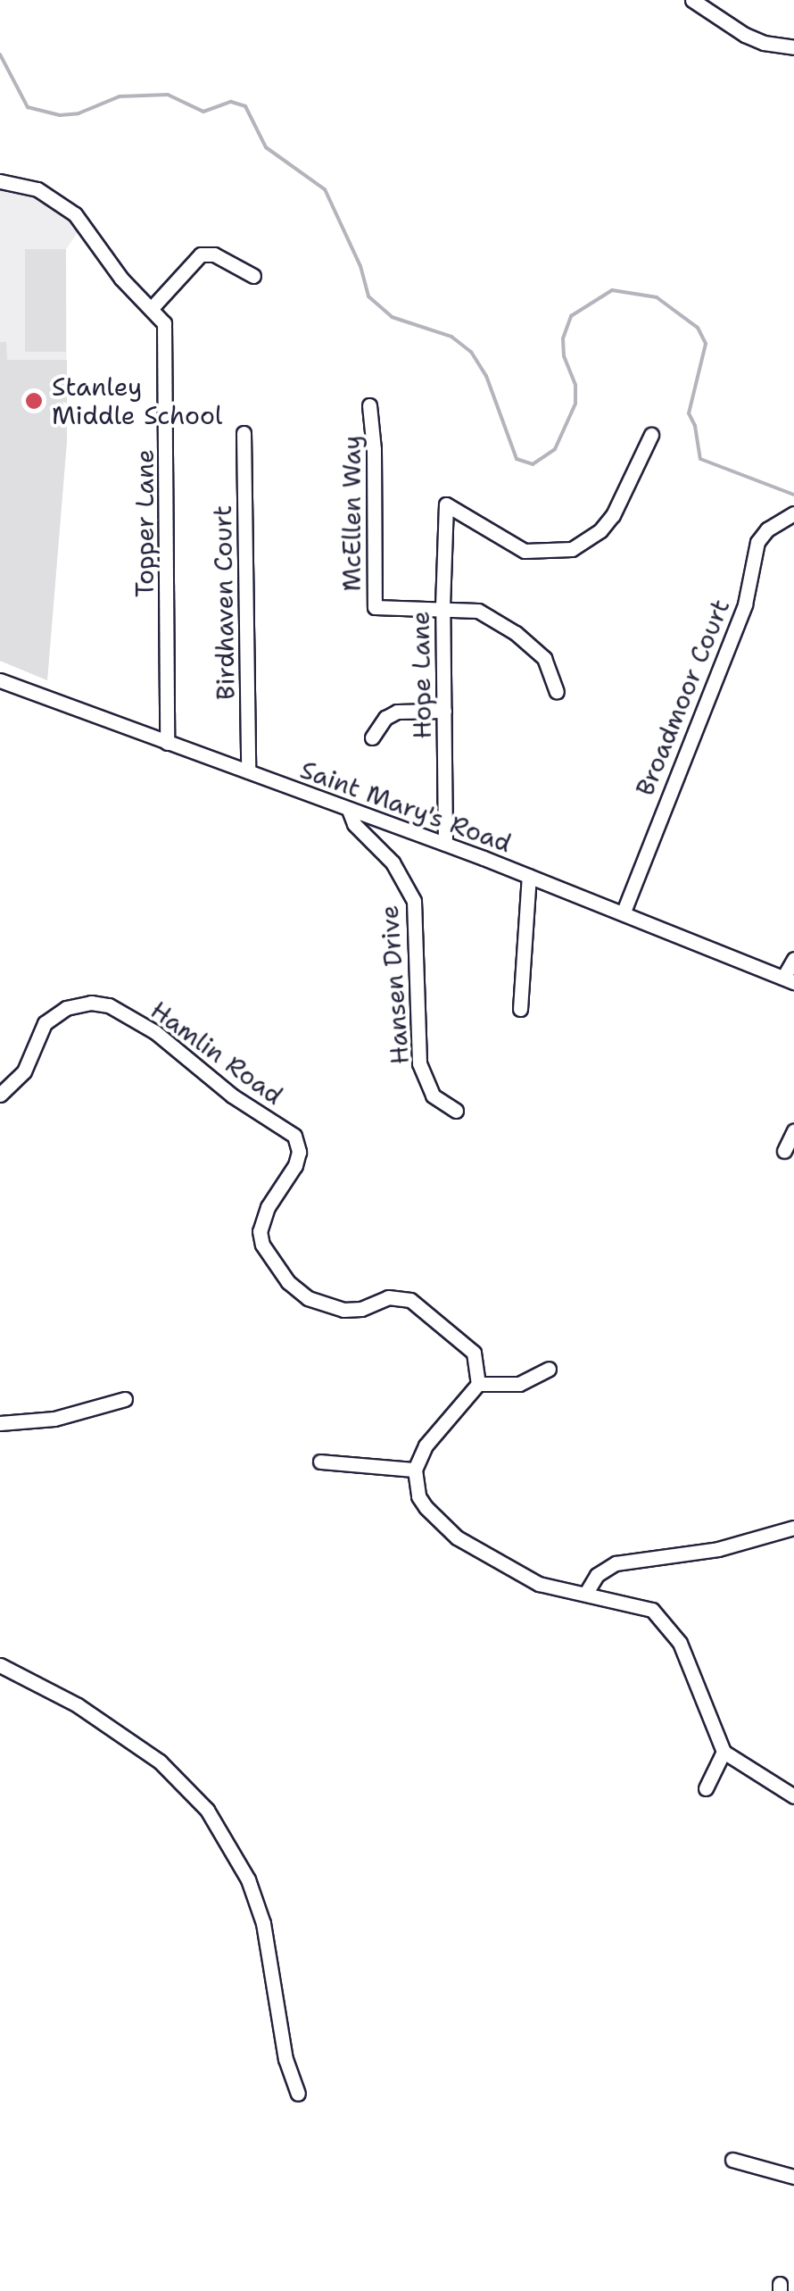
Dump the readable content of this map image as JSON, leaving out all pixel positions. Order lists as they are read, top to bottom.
{
  "streets": {
    "street": [
      "McEllen Way",
      "Topper Lane",
      "Birdhaven Court",
      "Hope Lane",
      "Broadmoor Court",
      "Saint Mary's Road",
      "Hansen Drive",
      "Hamlin Road"
    ]
  },
  "crossings": [
    ["McEllen Way", "Hope Lane"],
    ["Topper Lane", "Saint Mary's Road"],
    ["Birdhaven Court", "Saint Mary's Road"],
    ["Hope Lane", "Saint Mary's Road"],
    ["Broadmoor Court", "Saint Mary's Road"],
    ["Saint Mary's Road", "Hansen Drive"]
  ],
  "places": ["Stanley Middle School"]
}
